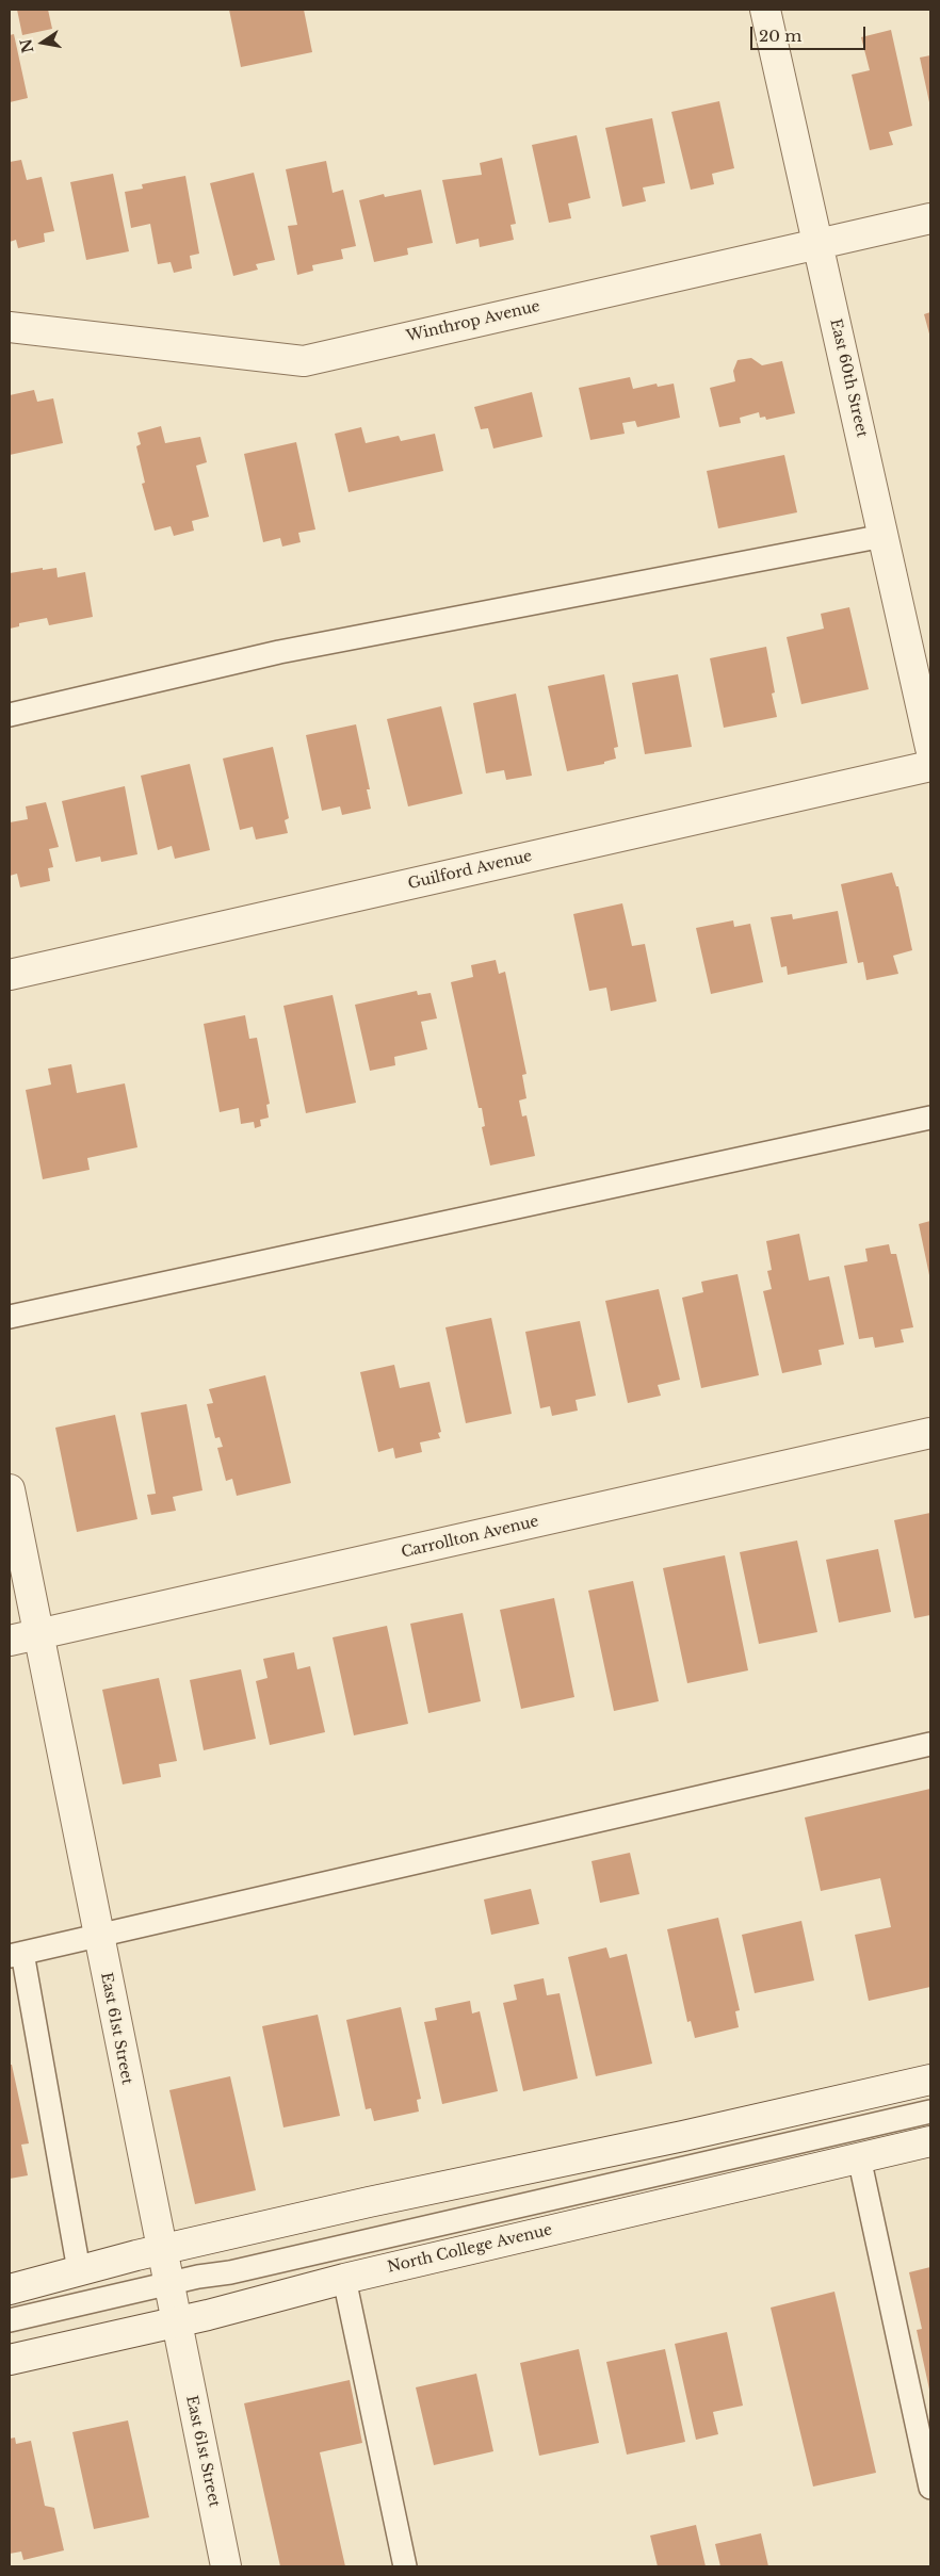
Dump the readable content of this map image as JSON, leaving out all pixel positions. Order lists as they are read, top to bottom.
{
  "streets": {
    "street": [
      "Winthrop Avenue",
      "East 60th Street",
      "Guilford Avenue",
      "Carrollton Avenue",
      "East 61st Street",
      "North College Avenue"
    ]
  },
  "crossings": [
    ["Winthrop Avenue", "East 60th Street"],
    ["Carrollton Avenue", "East 61st Street"],
    ["East 61st Street", "North College Avenue"]
  ],
  "scale_bar": "20 m",
  "north": "left"
}
